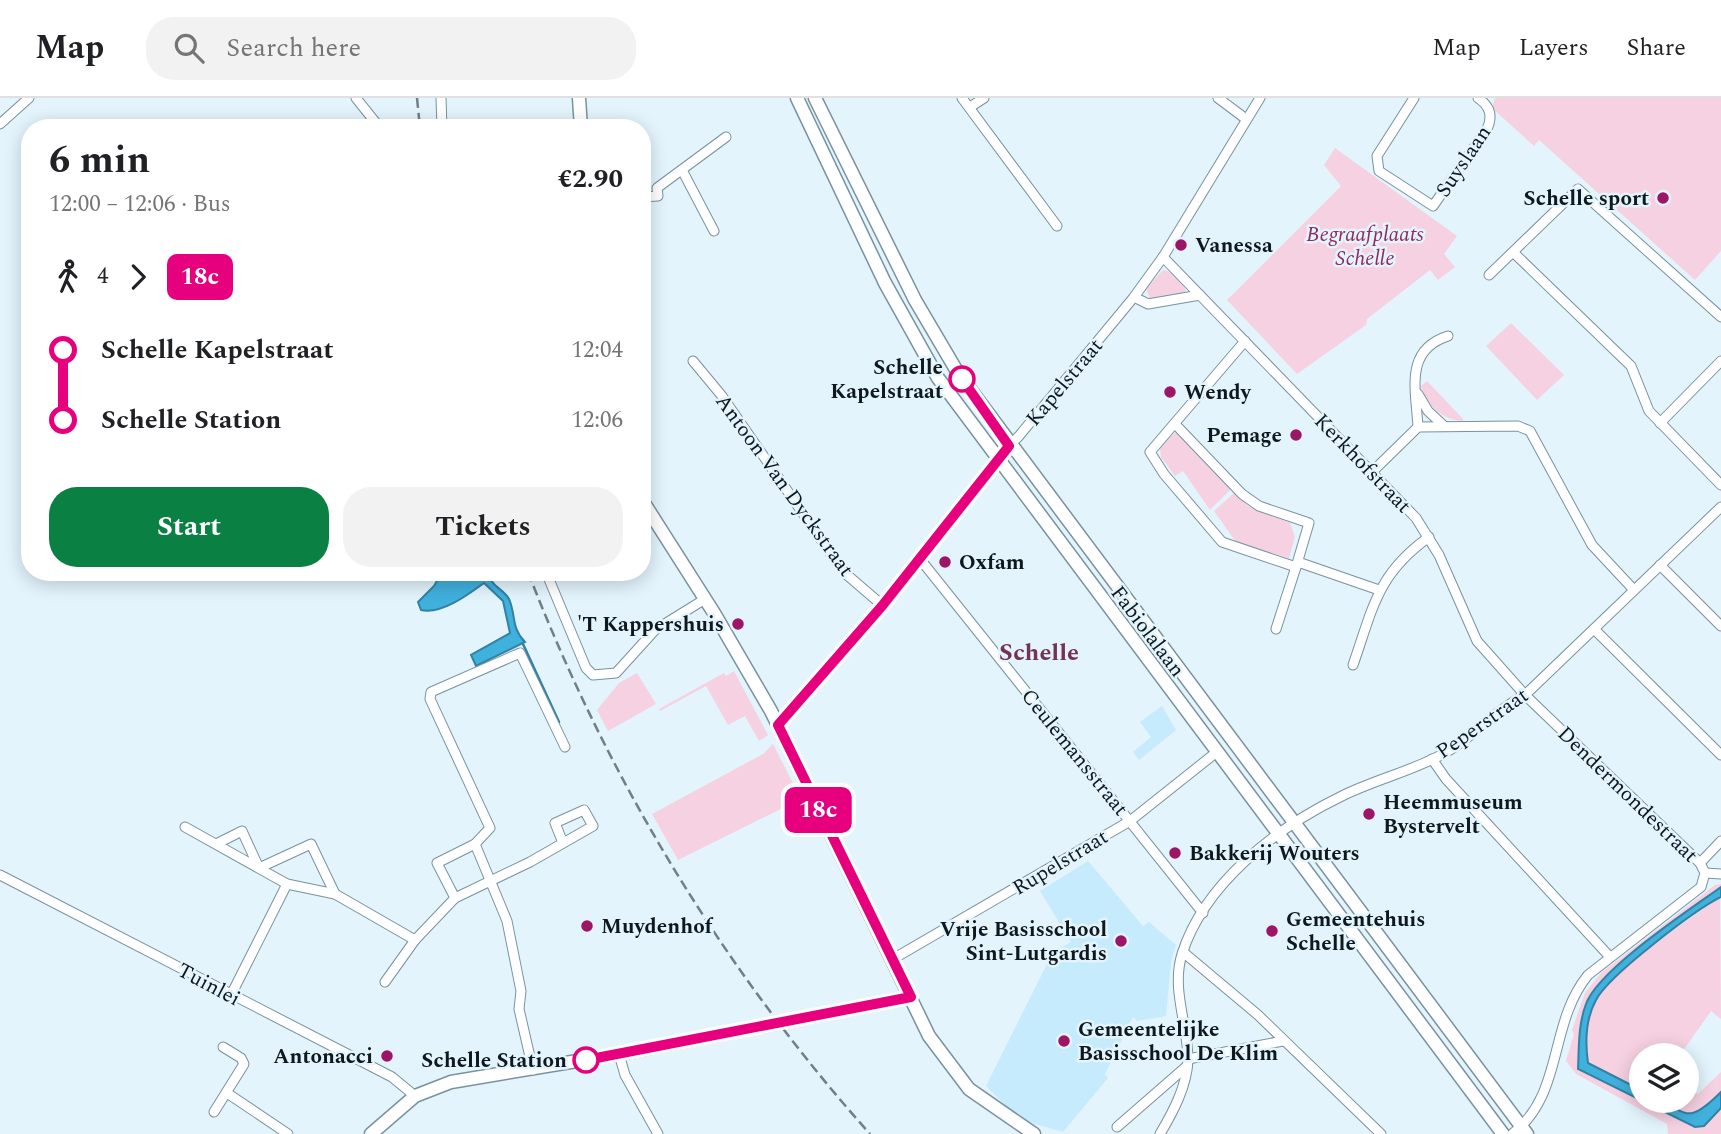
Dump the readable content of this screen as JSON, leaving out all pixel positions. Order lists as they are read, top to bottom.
{
  "streets": {
    "main road": ["Fabiolalaan"],
    "street": [
      "Suyslaan",
      "Kapelstraat",
      "Kerkhofstraat",
      "Antoon Van Dyckstraat",
      "Peperstraat",
      "Ceulemansstraat",
      "Dendermondestraat",
      "Rupelstraat",
      "Tuinlei"
    ]
  },
  "crossings": [
    ["Kapelstraat", "Kerkhofstraat"],
    ["Kapelstraat", "Antoon Van Dyckstraat"],
    ["Kapelstraat", "Fabiolalaan"],
    ["Kapelstraat", "Ceulemansstraat"],
    ["Kerkhofstraat", "Peperstraat"],
    ["Kerkhofstraat", "Dendermondestraat"],
    ["Fabiolalaan", "Peperstraat"],
    ["Fabiolalaan", "Dendermondestraat"],
    ["Fabiolalaan", "Rupelstraat"],
    ["Peperstraat", "Ceulemansstraat"],
    ["Peperstraat", "Dendermondestraat"],
    ["Ceulemansstraat", "Rupelstraat"]
  ],
  "districts": ["Schelle"],
  "parks": ["Begraafplaats Schelle"],
  "places": [
    "Schelle sport",
    "Vanessa",
    "Schelle Kapelstraat",
    "Wendy",
    "Pemage",
    "Oxfam",
    "'T Kappershuis",
    "Heemmuseum Bystervelt",
    "Bakkerij Wouters",
    "Muydenhof",
    "Gemeentehuis Schelle",
    "Vrije Basisschool Sint-Lutgardis",
    "Gemeentelijke Basisschool De Klim",
    "Antonacci",
    "Schelle Station"
  ],
  "lines": ["bus line 18c"],
  "page": {
    "header": "Map",
    "search": "Search here",
    "nav": ["Map", "Layers", "Share"],
    "on_map": "18c",
    "heading": ["6 min", "12:00 – 12:06 · Bus", "€2.90"],
    "legs": ["4", "18c"],
    "list": [
      {
        "name": "Schelle Kapelstraat",
        "value": "12:04"
      },
      {
        "name": "Schelle Station",
        "value": "12:06"
      }
    ],
    "buttons": ["Start", "Tickets"]
  }
}
